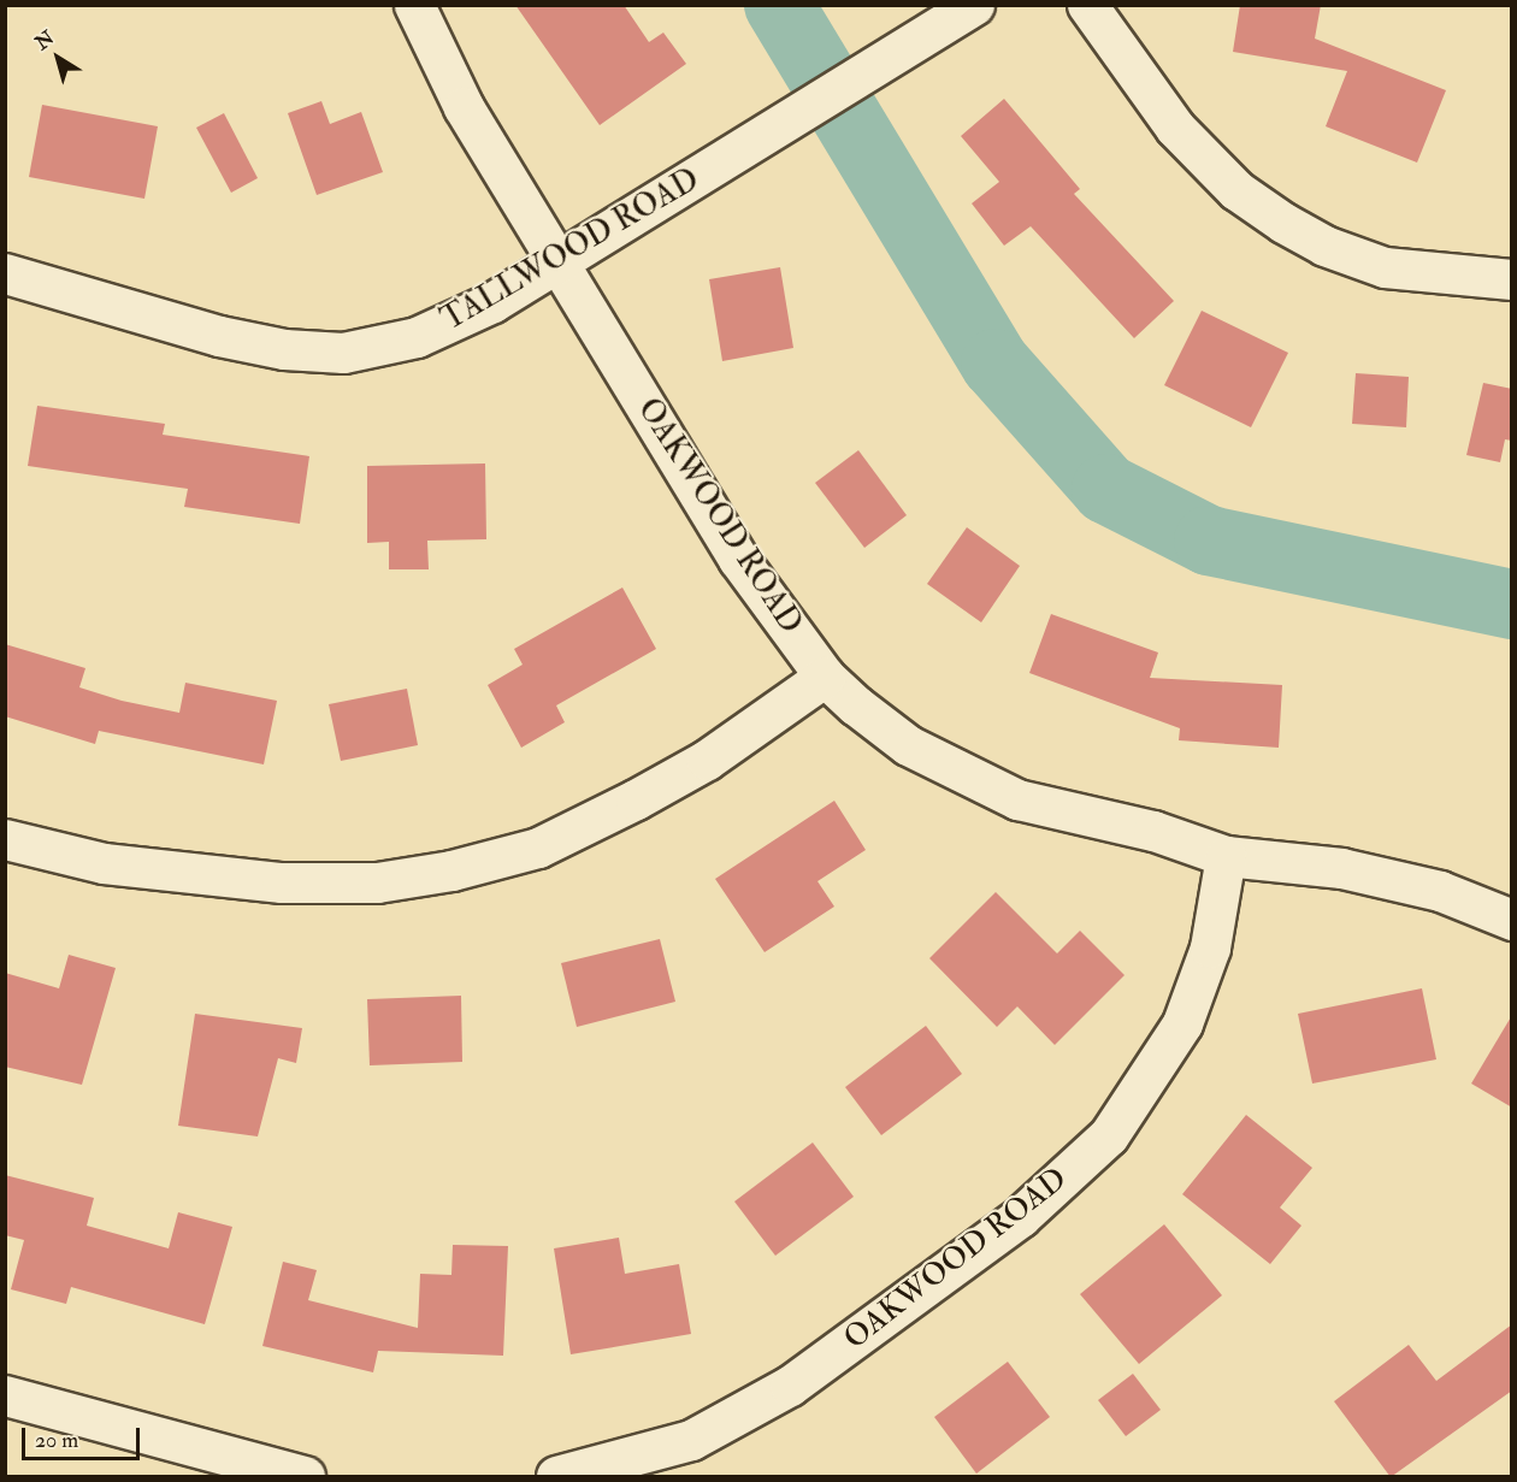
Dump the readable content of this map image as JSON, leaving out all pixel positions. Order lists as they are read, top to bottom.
{
  "streets": {
    "street": ["TALLWOOD ROAD", "OAKWOOD ROAD"]
  },
  "crossings": [
    ["TALLWOOD ROAD", "OAKWOOD ROAD"]
  ],
  "scale_bar": "20 m",
  "north": "top left"
}
